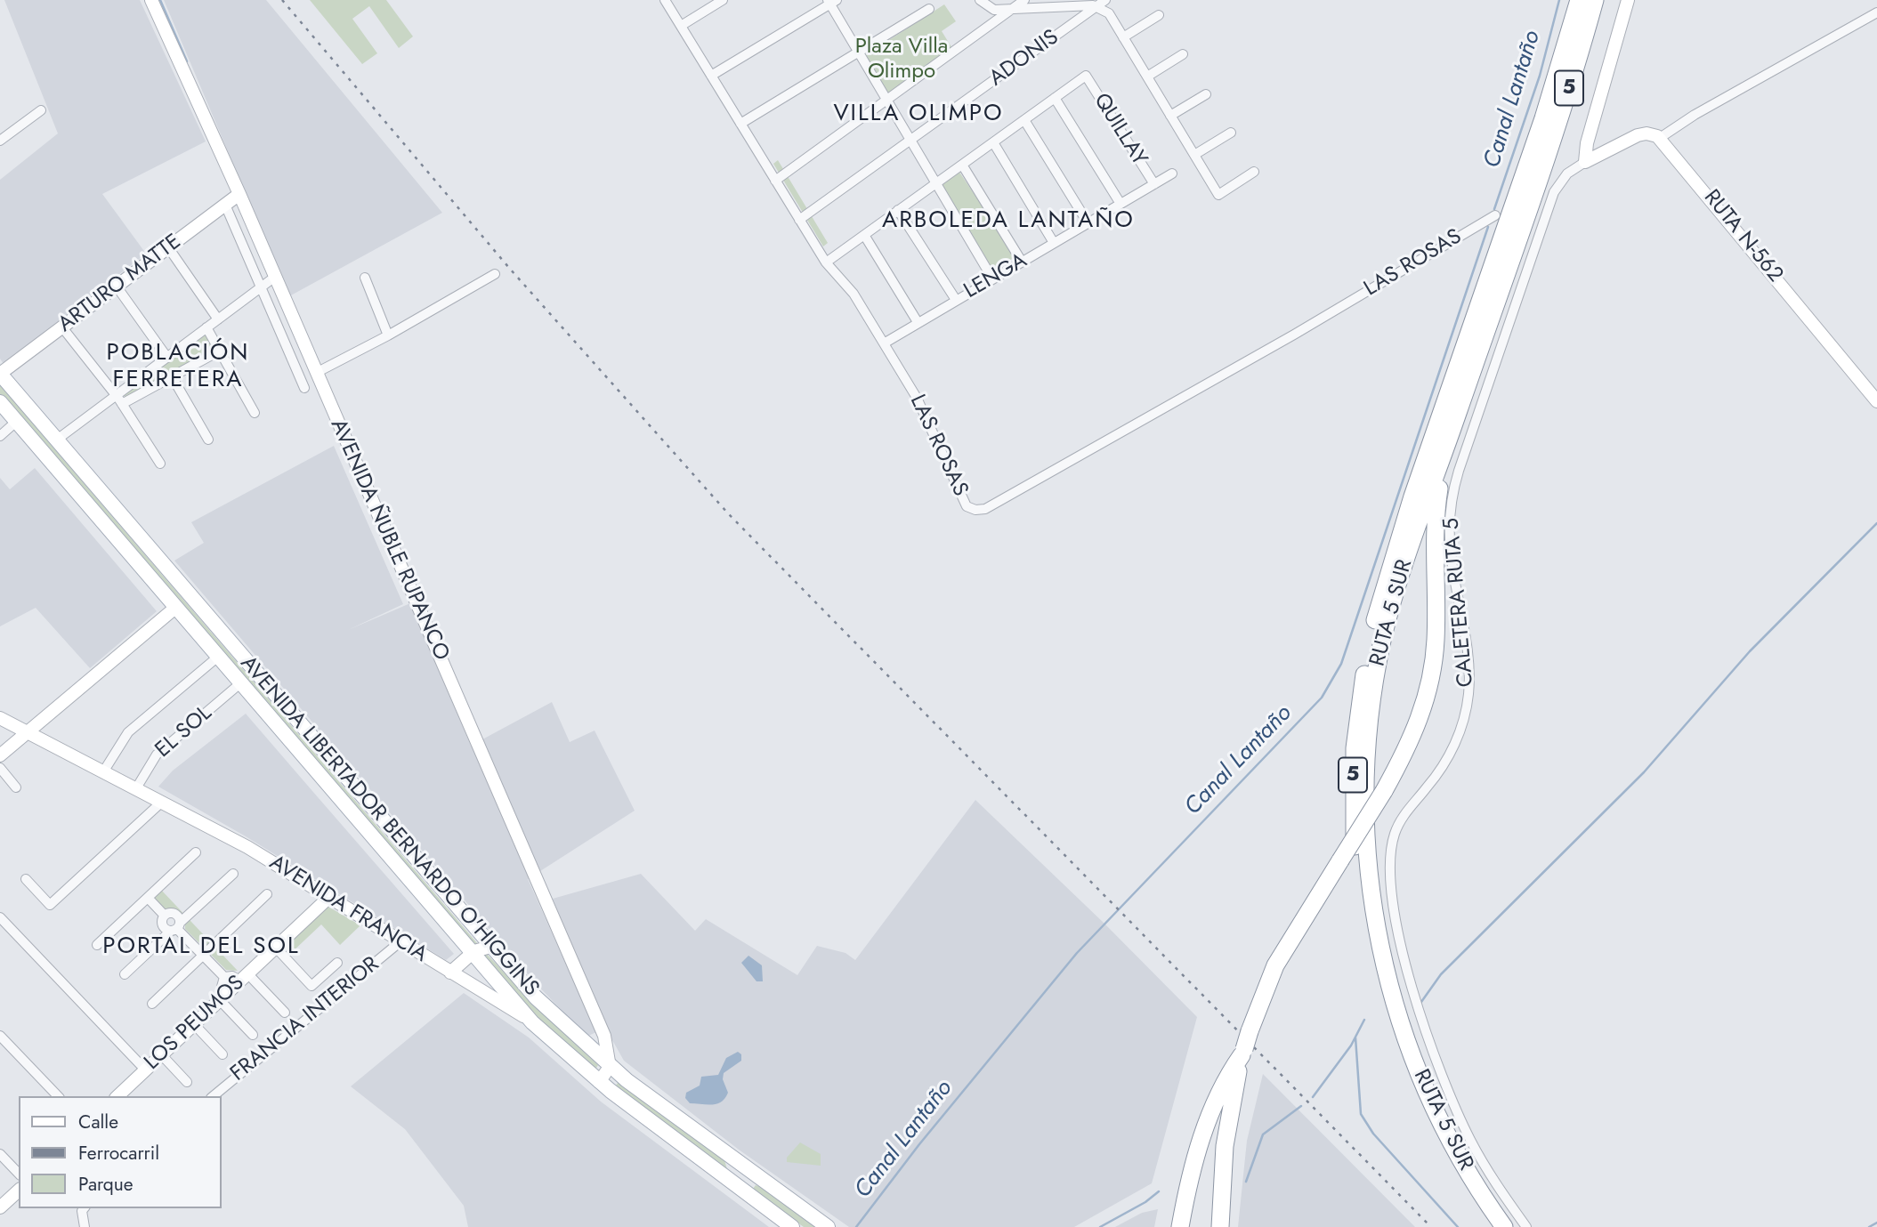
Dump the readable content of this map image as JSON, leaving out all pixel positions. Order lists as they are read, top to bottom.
{
  "streets": {
    "highway": ["5", "RUTA 5 SUR"],
    "main road": ["AVENIDA LIBERTADOR BERNARDO O'HIGGINS"],
    "street": [
      "ADONIS",
      "QUILLAY",
      "RUTA N-562",
      "LAS ROSAS",
      "LENGA",
      "ARTURO MATTE",
      "AVENIDA ÑUBLE RUPANCO",
      "CALETERA RUTA 5",
      "EL SOL",
      "AVENIDA FRANCIA",
      "FRANCIA INTERIOR",
      "LOS PEUMOS"
    ]
  },
  "crossings": [
    ["ADONIS", "LAS ROSAS"],
    ["QUILLAY", "LENGA"],
    ["LAS ROSAS", "LENGA"],
    ["ARTURO MATTE", "AVENIDA ÑUBLE RUPANCO"],
    ["ARTURO MATTE", "AVENIDA LIBERTADOR BERNARDO O'HIGGINS"],
    ["AVENIDA ÑUBLE RUPANCO", "AVENIDA LIBERTADOR BERNARDO O'HIGGINS"],
    ["EL SOL", "AVENIDA LIBERTADOR BERNARDO O'HIGGINS"],
    ["EL SOL", "AVENIDA FRANCIA"],
    ["AVENIDA LIBERTADOR BERNARDO O'HIGGINS", "AVENIDA FRANCIA"],
    ["AVENIDA FRANCIA", "FRANCIA INTERIOR"],
    ["AVENIDA FRANCIA", "LOS PEUMOS"]
  ],
  "districts": [
    "VILLA OLIMPO",
    "ARBOLEDA LANTAÑO",
    "POBLACIÓN FERRETERA",
    "PORTAL DEL SOL"
  ],
  "water": ["Canal Lantaño"],
  "parks": ["Plaza Villa Olimpo"],
  "legend": ["Calle", "Ferrocarril", "Parque"]
}
